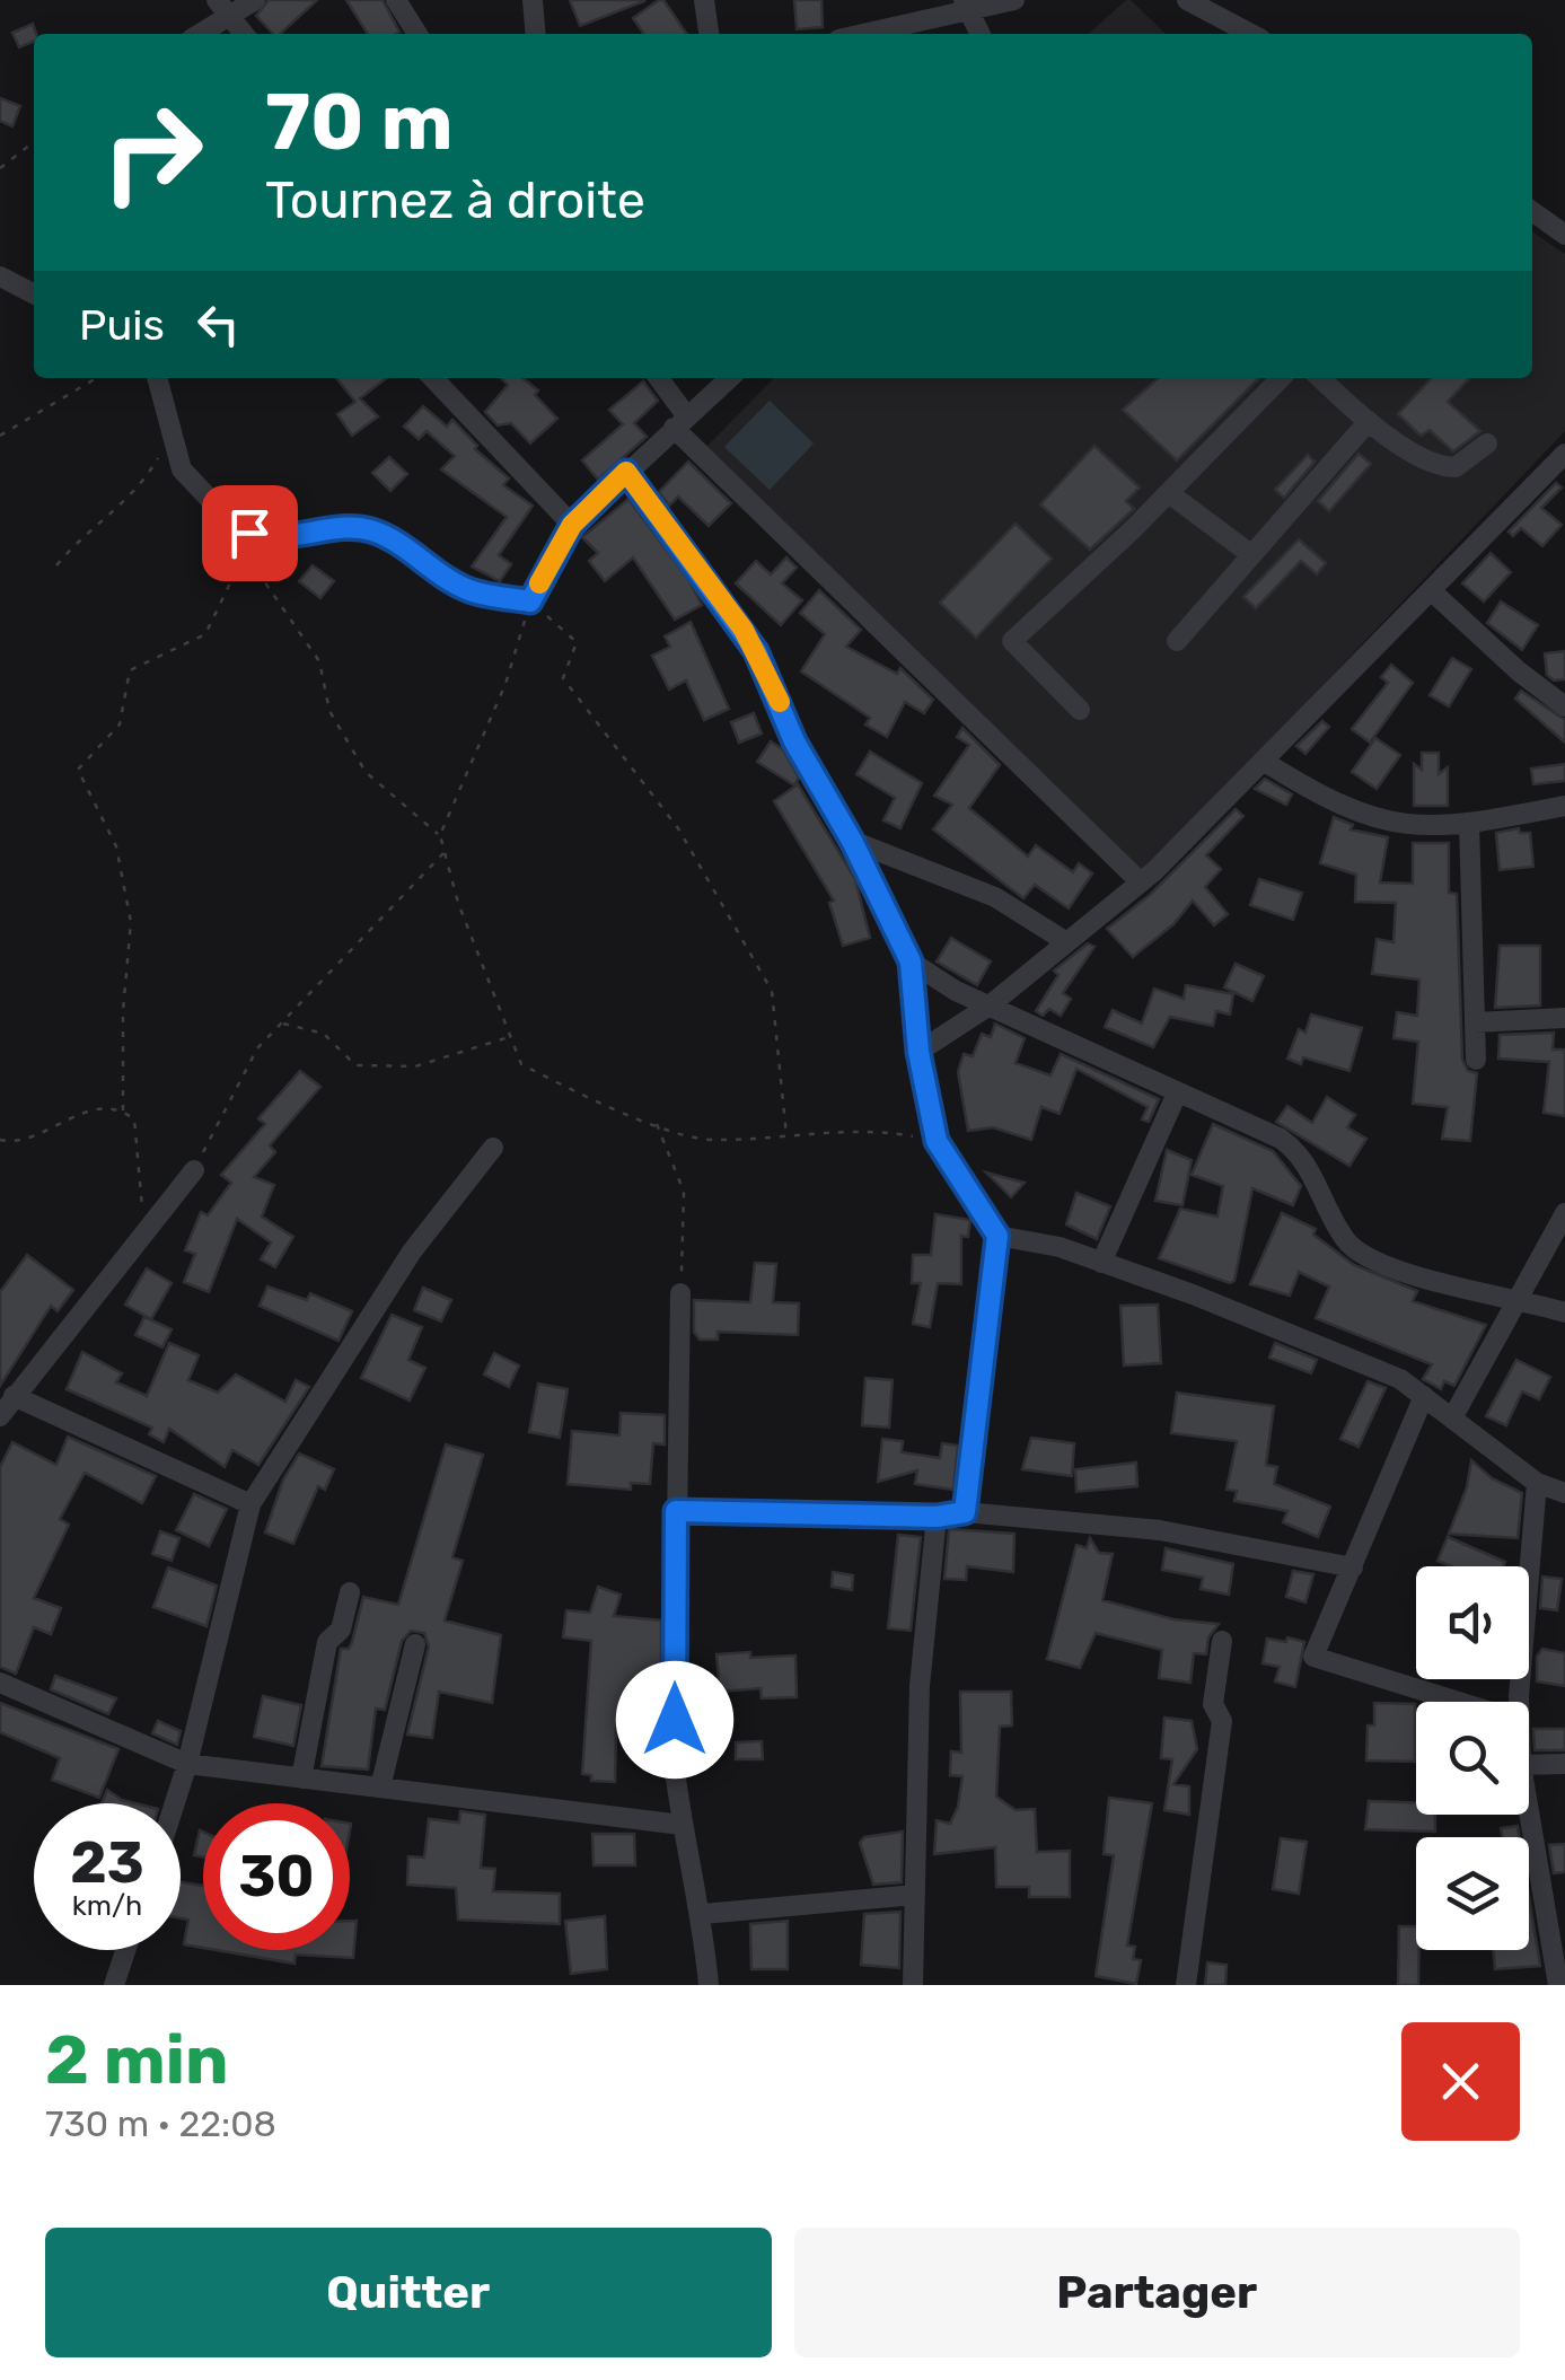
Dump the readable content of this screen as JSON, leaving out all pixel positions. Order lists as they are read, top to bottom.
{
  "page": {
    "turn": ["70 m", "Tournez à droite"],
    "then": "Puis",
    "speed": "23 km/h",
    "limit": "30",
    "heading": ["2 min", "730 m · 22:08"],
    "buttons": ["Quitter", "Partager"]
  }
}
